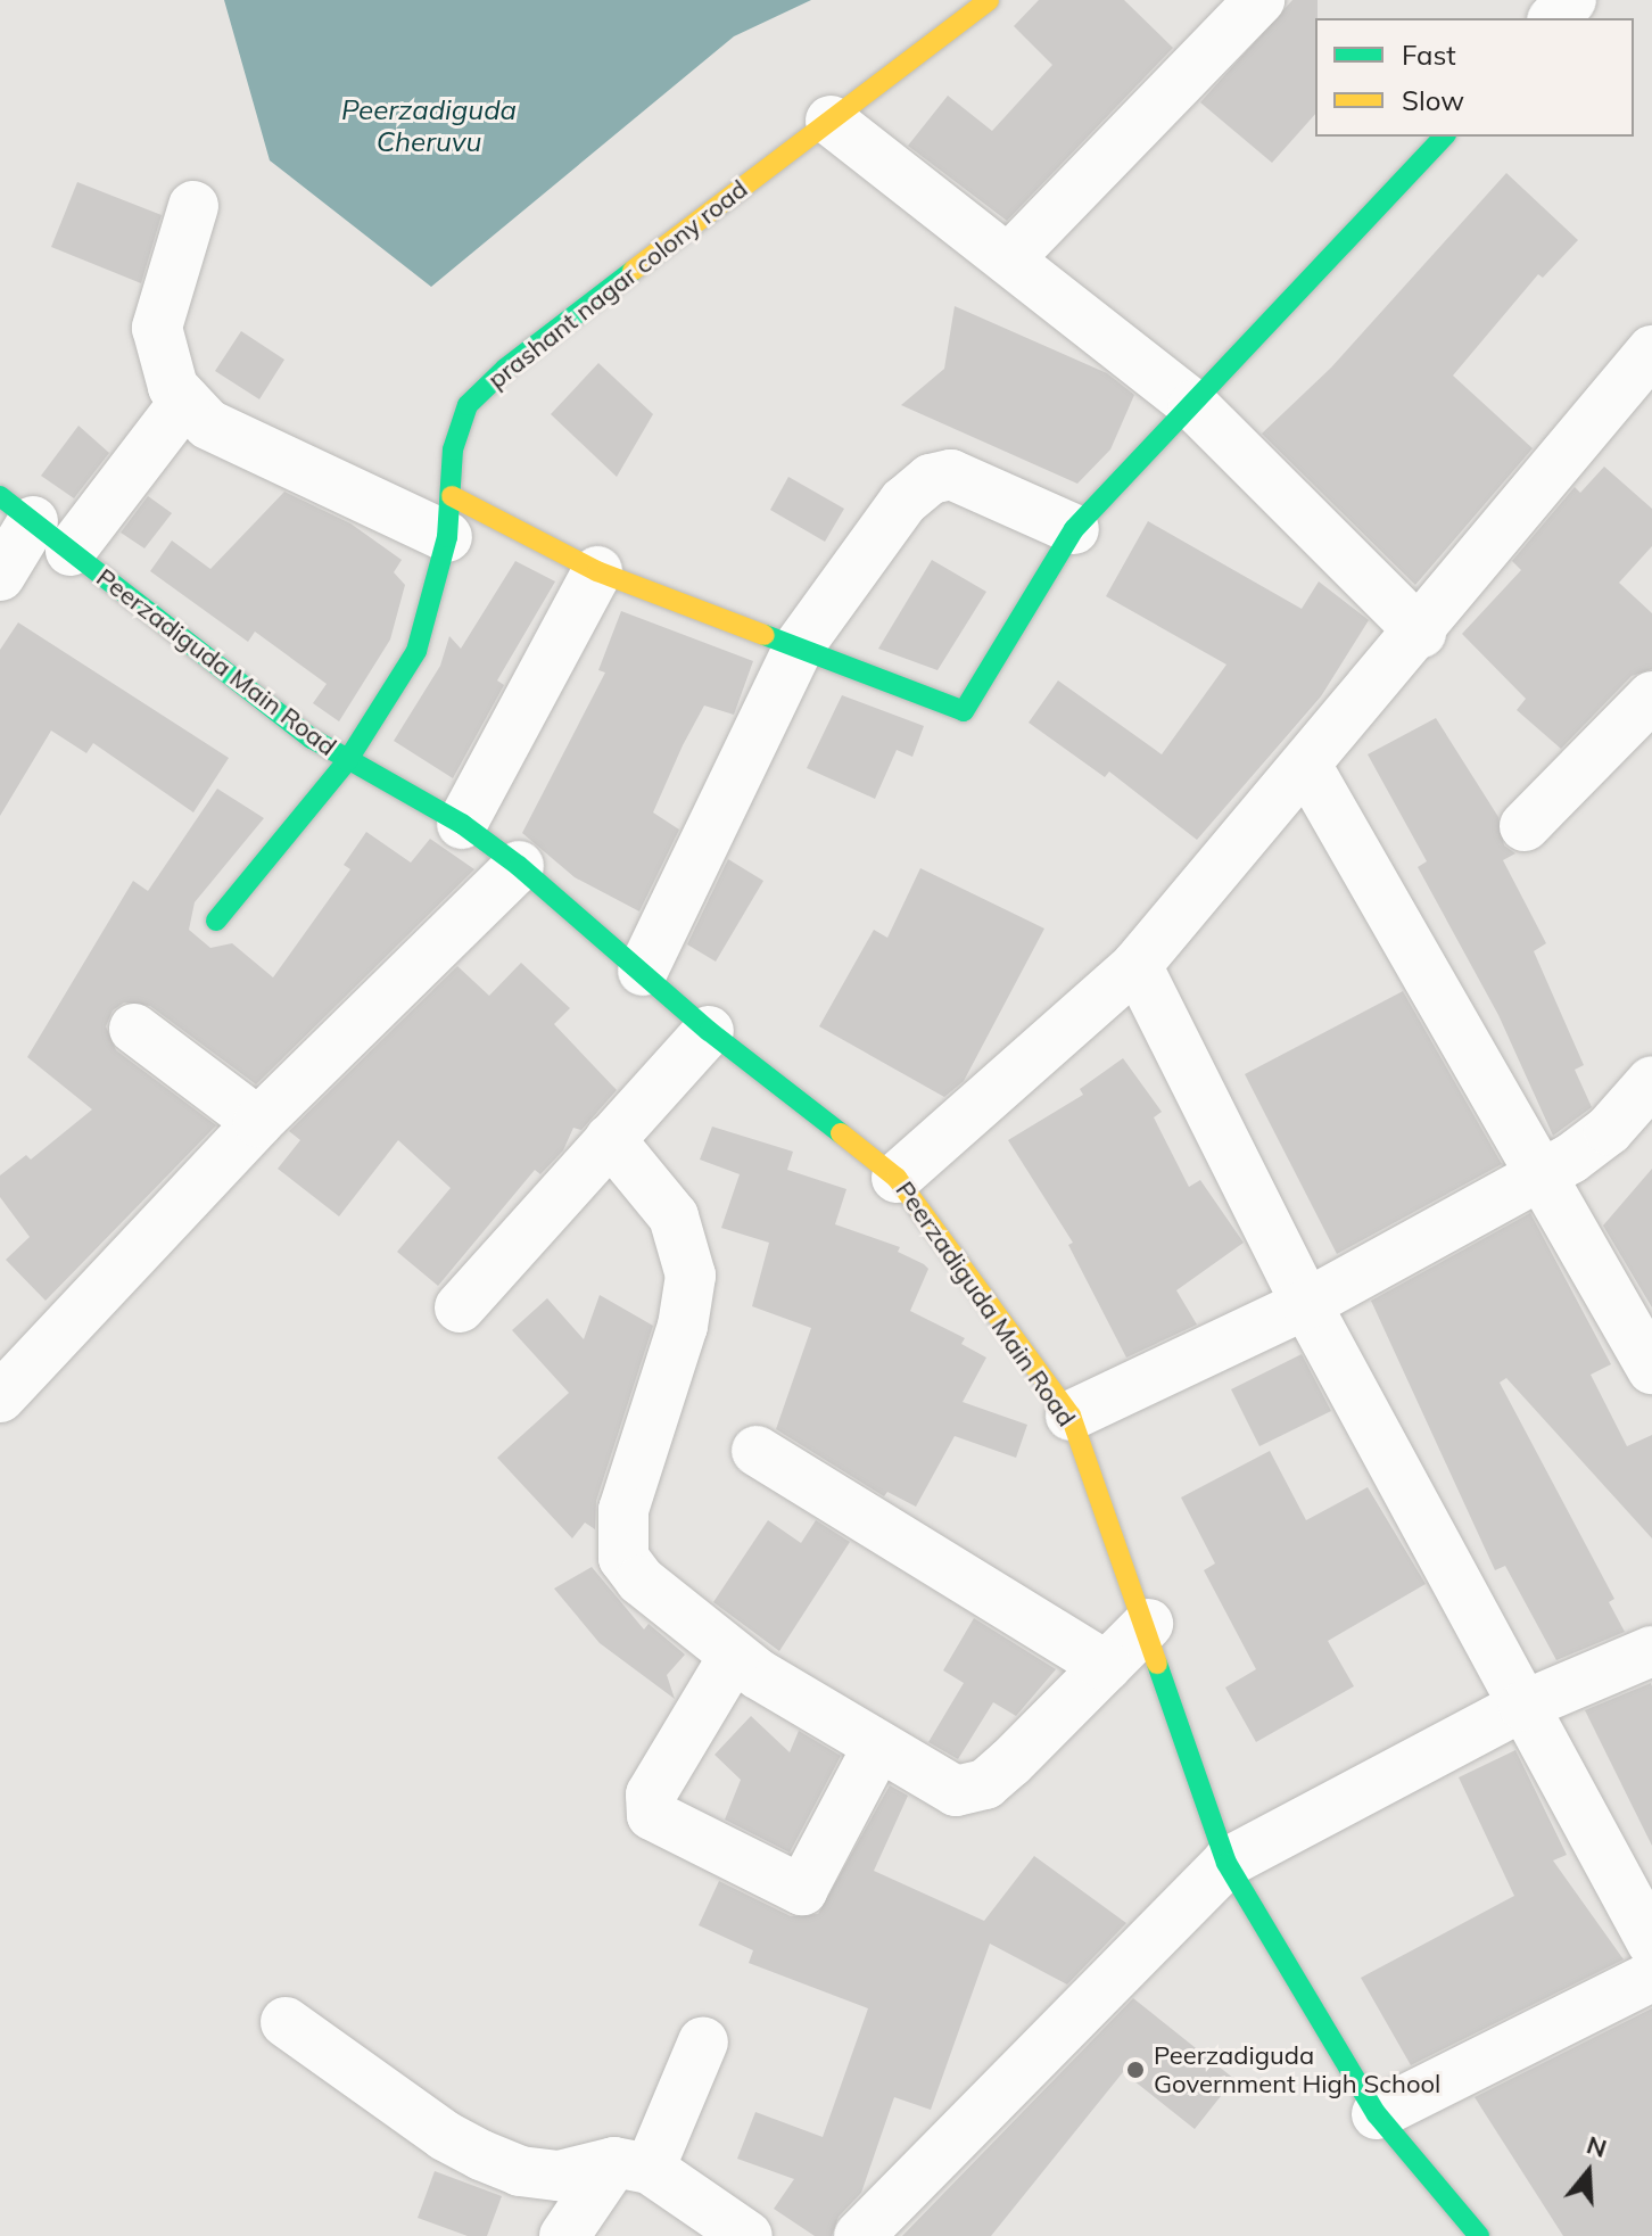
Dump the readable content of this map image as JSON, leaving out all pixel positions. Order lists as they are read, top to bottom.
{
  "streets": {
    "street": ["prashant nagar colony road", "Peerzadiguda Main Road"]
  },
  "crossings": [
    ["prashant nagar colony road", "Peerzadiguda Main Road"]
  ],
  "water": ["Peerzadiguda Cheruvu"],
  "places": ["Peerzadiguda Government High School"],
  "legend": ["Fast", "Slow"],
  "north": "top"
}
